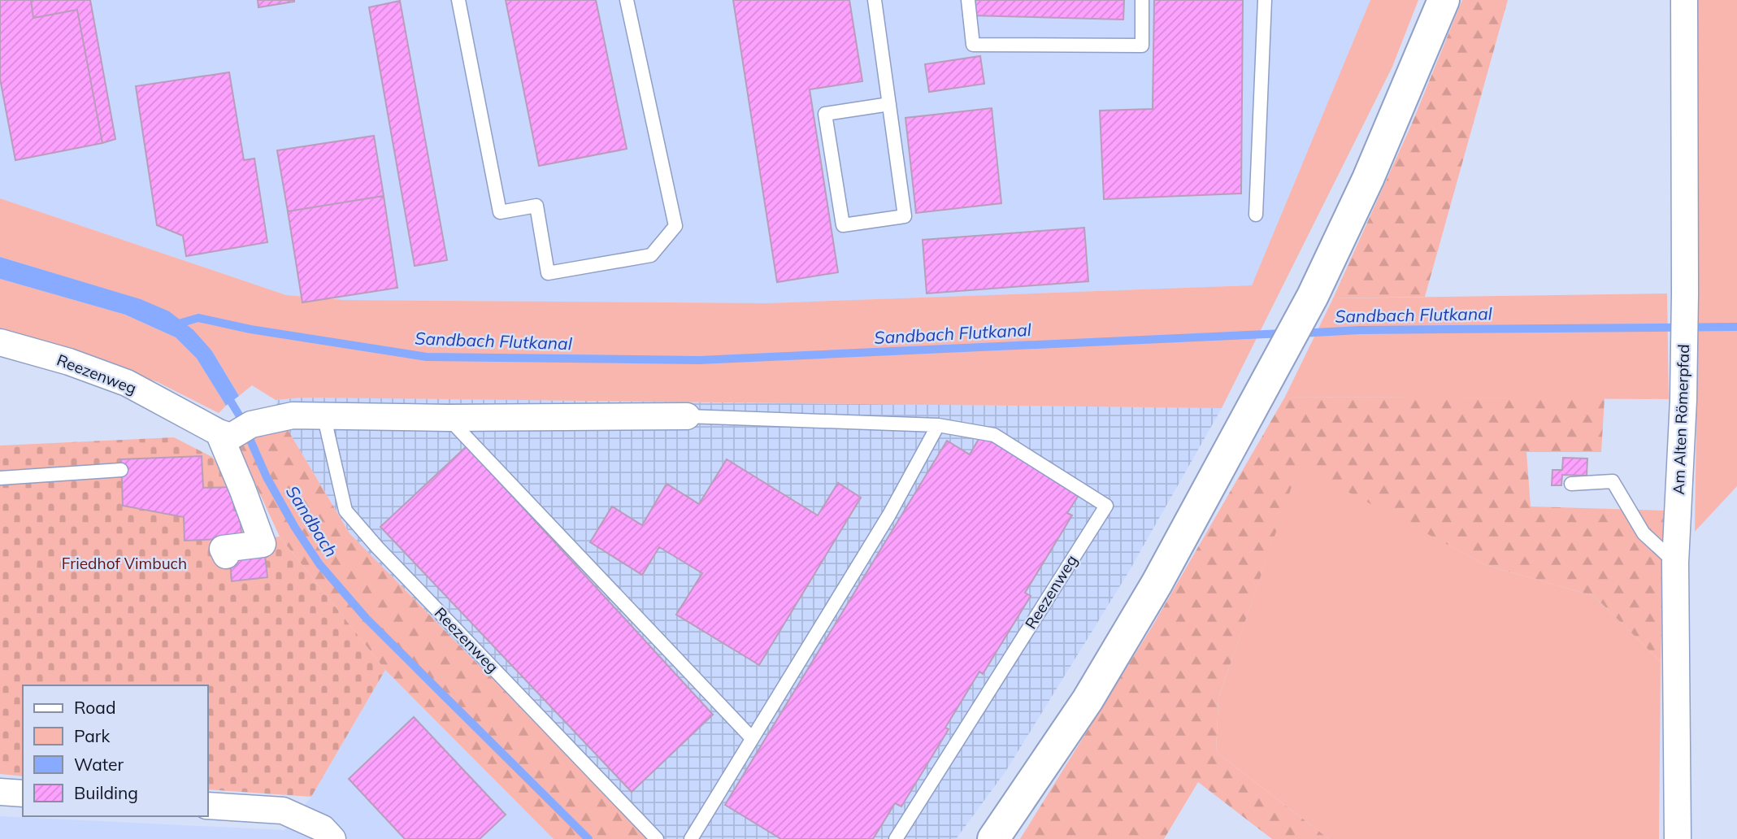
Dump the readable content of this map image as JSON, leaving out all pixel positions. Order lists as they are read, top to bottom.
{
  "streets": {
    "street": ["Reezenweg", "Am Alten Römerpfad"]
  },
  "water": ["Sandbach Flutkanal", "Sandbach"],
  "parks": ["Friedhof Vimbuch"],
  "legend": [
    "Road",
    "Park",
    "Water",
    "Building"
  ]
}
